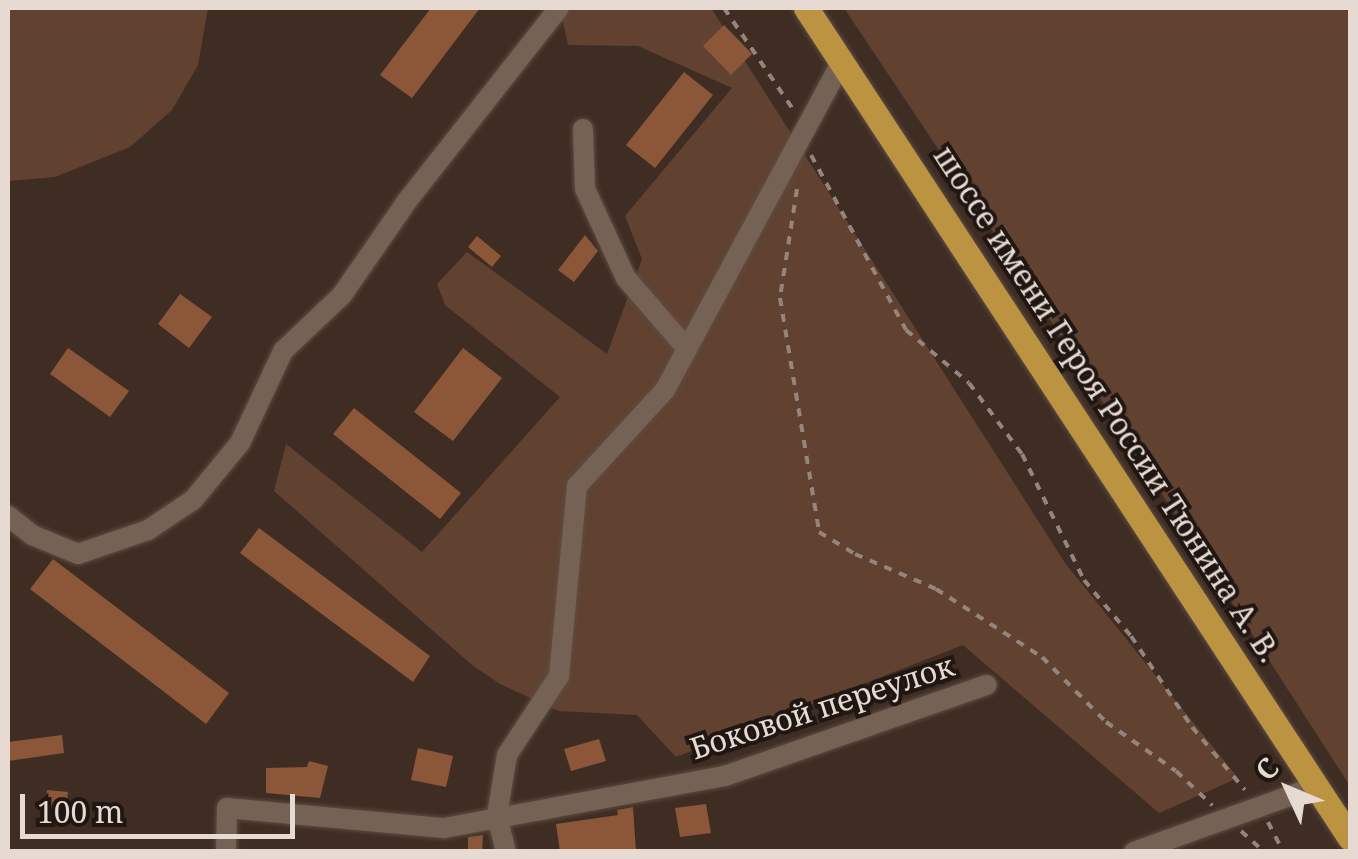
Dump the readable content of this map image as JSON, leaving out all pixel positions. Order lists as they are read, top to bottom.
{
  "streets": {
    "main road": ["шоссе имени Героя России Тюнина А. В."],
    "street": ["Боковой переулок"]
  },
  "scale_bar": "100 m",
  "north": "top left"
}
